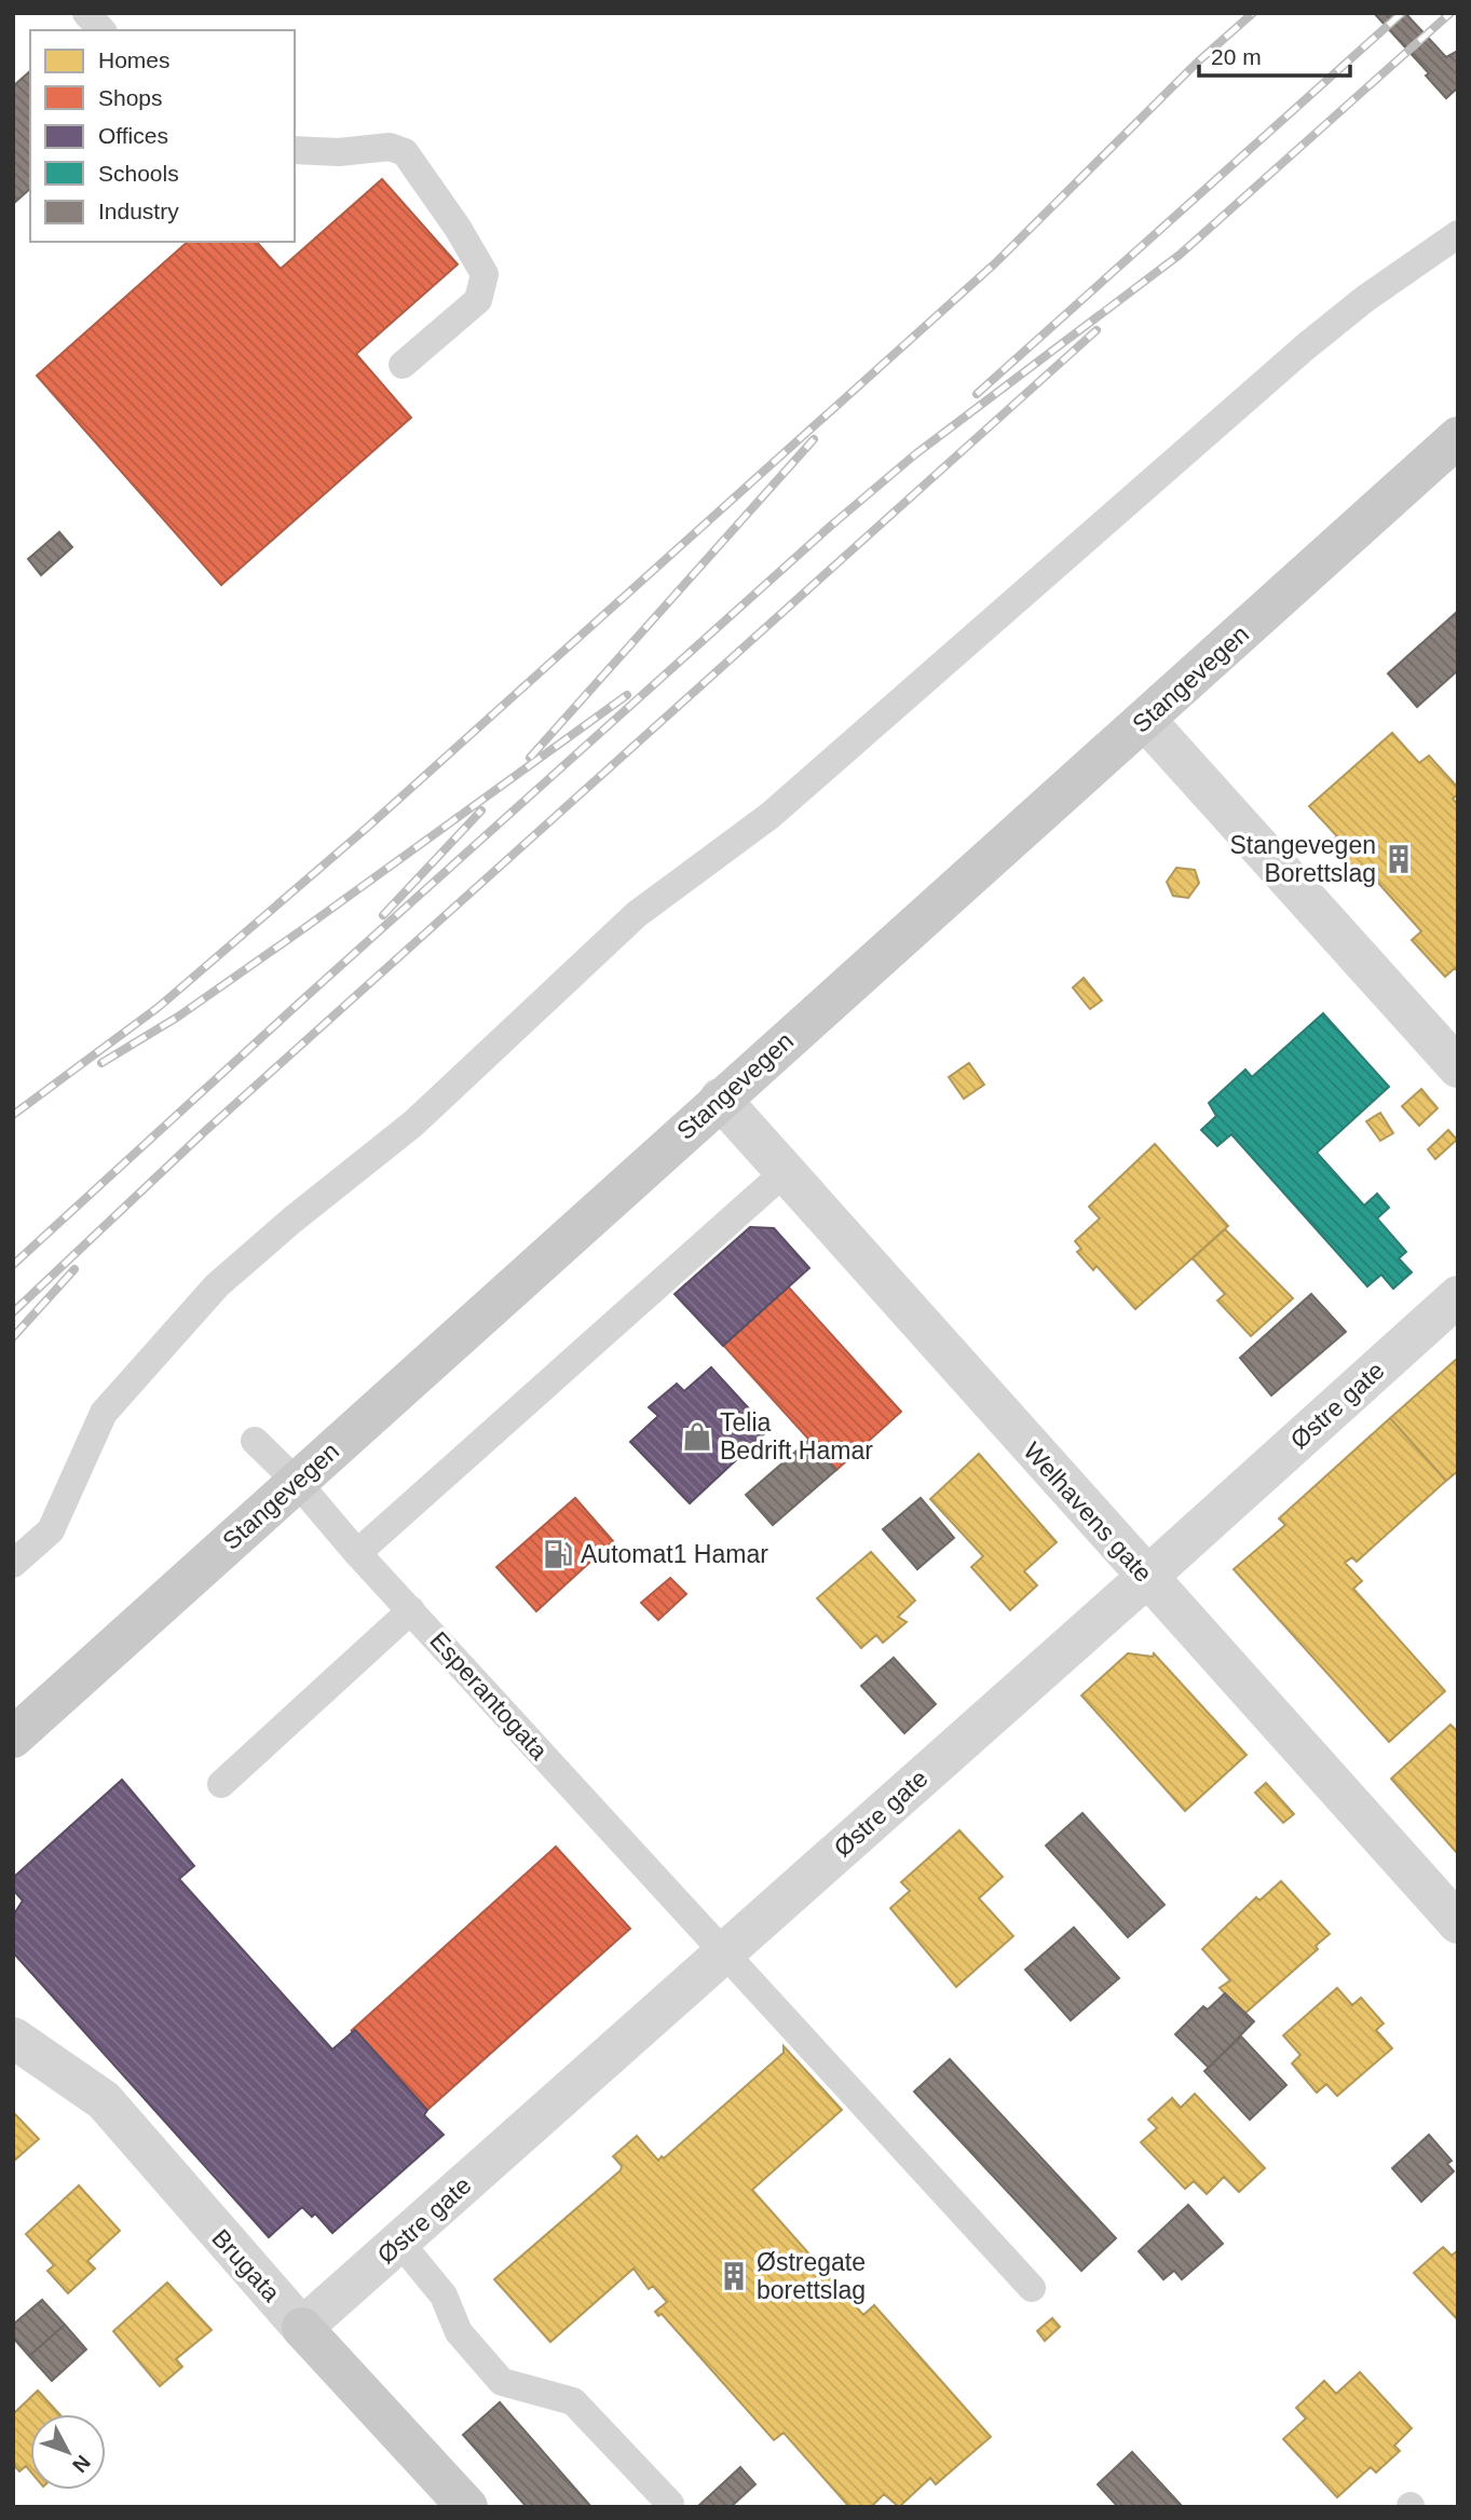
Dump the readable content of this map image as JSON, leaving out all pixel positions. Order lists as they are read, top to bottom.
{
  "streets": {
    "main road": ["Stangevegen", "Brugata"],
    "street": ["Østre gate", "Welhavens gate"],
    "lane": ["Esperantogata"]
  },
  "crossings": [
    ["Stangevegen", "Welhavens gate"],
    ["Stangevegen", "Esperantogata"],
    ["Østre gate", "Welhavens gate"],
    ["Østre gate", "Esperantogata"],
    ["Østre gate", "Brugata"]
  ],
  "places": {
    "building": ["Stangevegen Borettslag", "Østregate borettslag"],
    "shop": ["Telia Bedrift Hamar"],
    "fuel station": ["Automat1 Hamar"]
  },
  "legend": [
    "Homes",
    "Shops",
    "Offices",
    "Schools",
    "Industry"
  ],
  "scale_bar": "20 m",
  "north": "bottom right"
}
